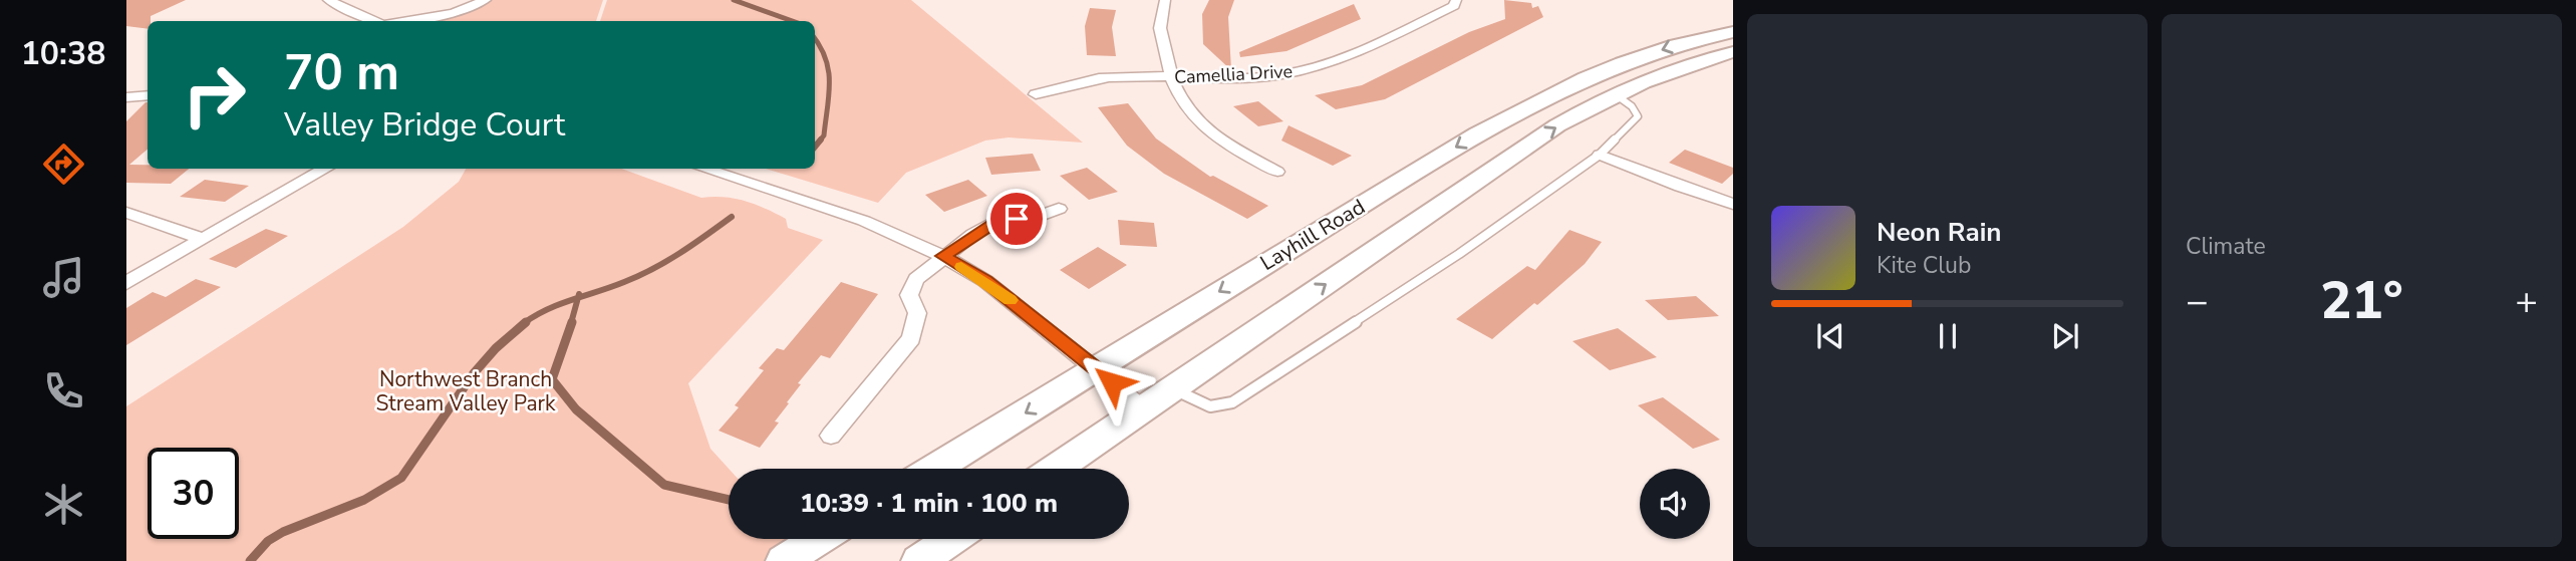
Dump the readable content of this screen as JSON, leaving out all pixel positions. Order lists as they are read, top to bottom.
{
  "streets": {
    "main road": ["Layhill Road"],
    "street": ["Camellia Drive"]
  },
  "parks": ["Northwest Branch Stream Valley Park"],
  "page": {
    "tabs": "10:38",
    "tile": "Climate",
    "turn": ["70 m", "Valley Bridge Court"],
    "song": ["Neon Rain", "Kite Club"],
    "heat": ["−", "21°", "+"],
    "limit": "30",
    "trip": "10:39 · 1 min · 100 m"
  }
}
